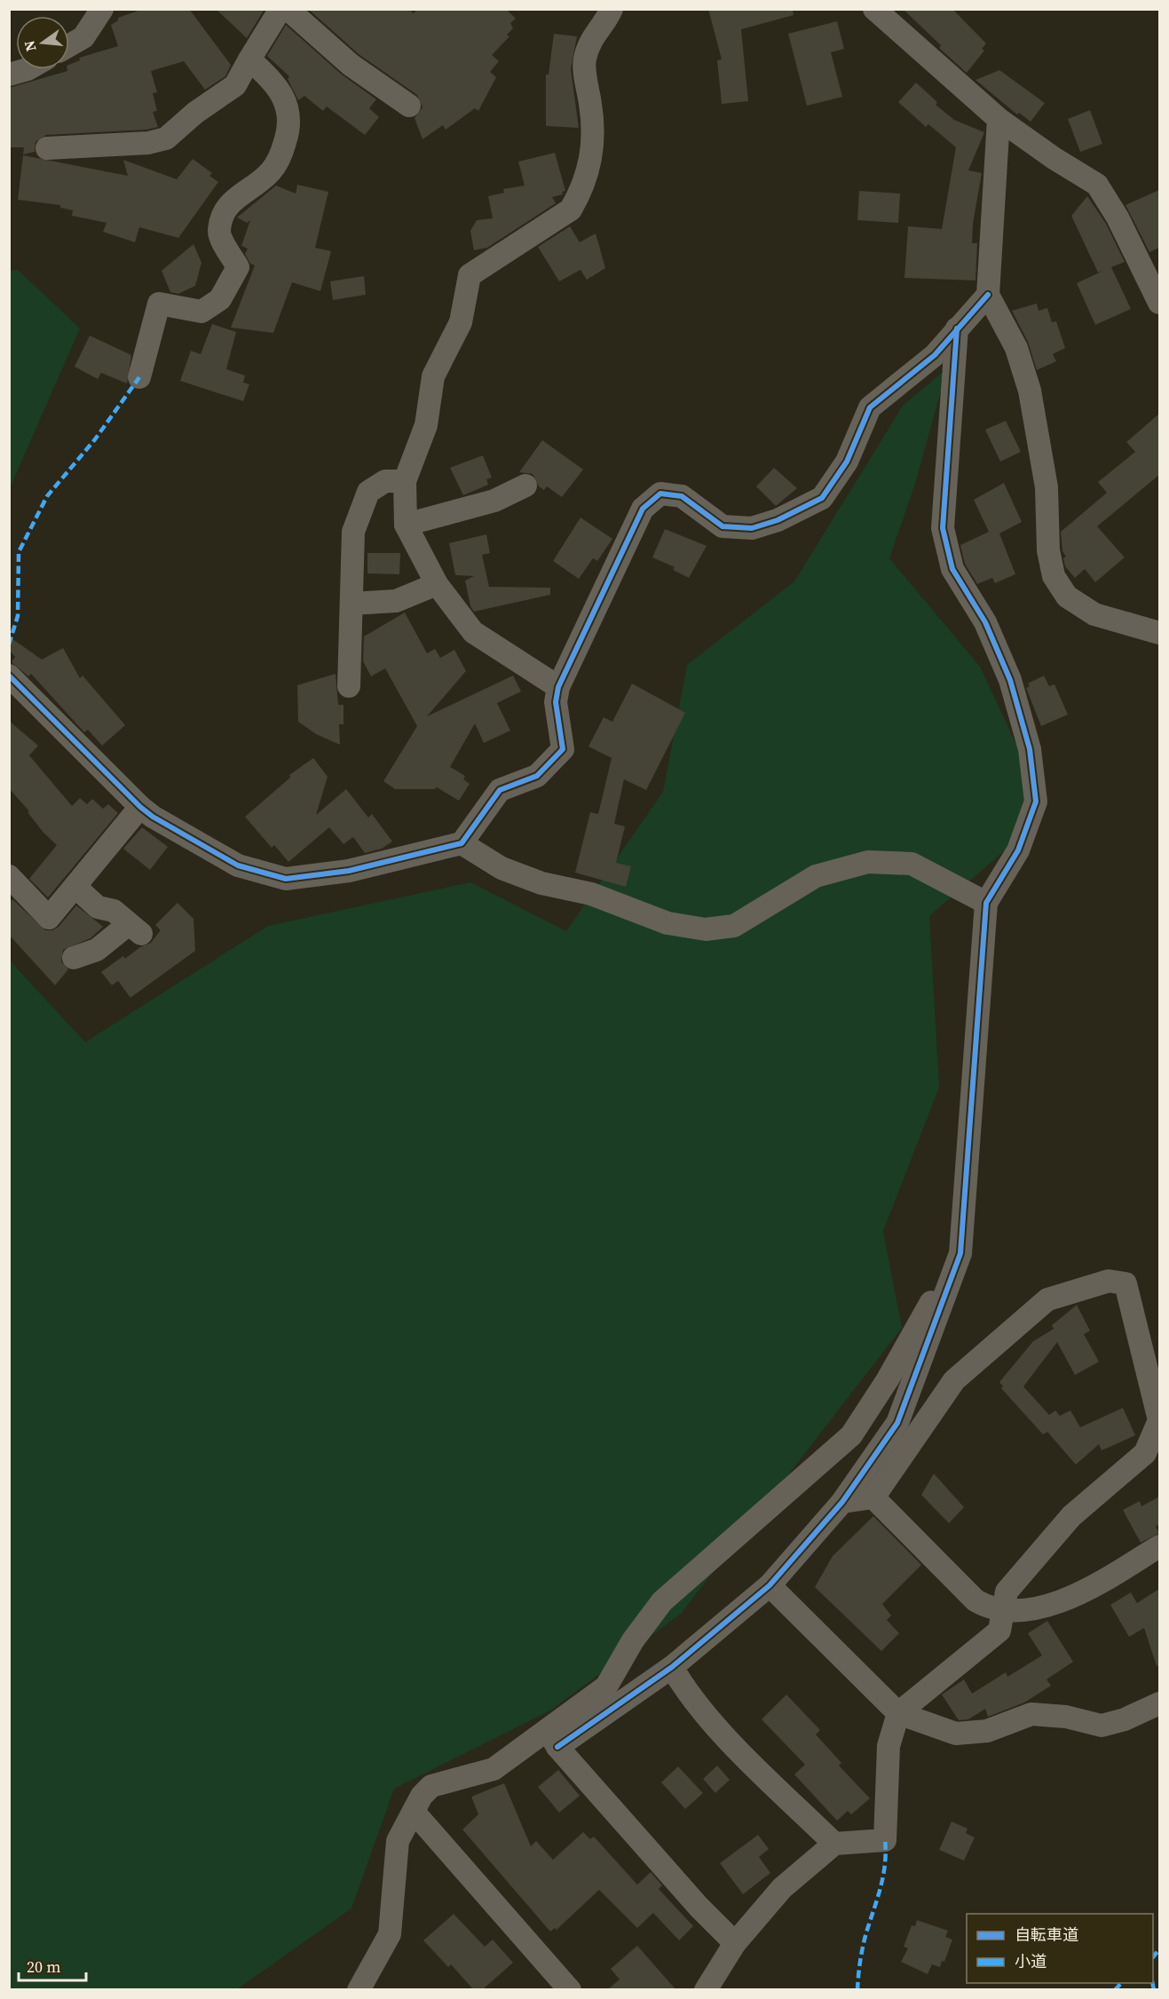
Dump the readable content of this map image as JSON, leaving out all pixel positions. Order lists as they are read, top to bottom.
{
  "legend": ["自転車道", "小道"],
  "scale_bar": "20 m",
  "north": "left"
}
